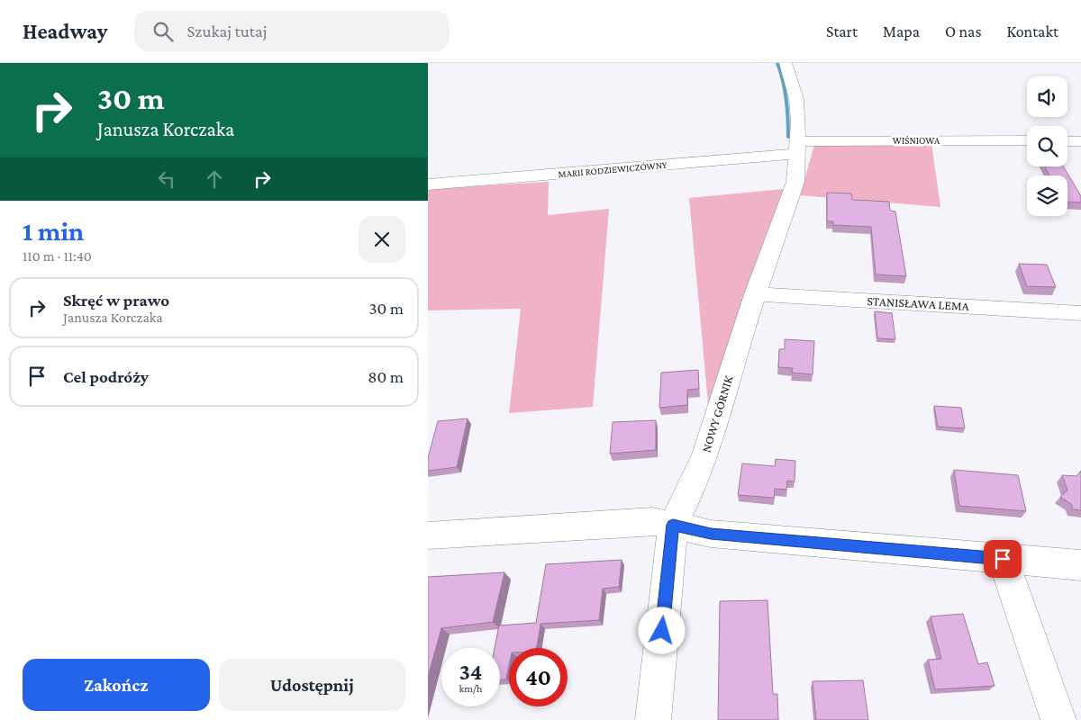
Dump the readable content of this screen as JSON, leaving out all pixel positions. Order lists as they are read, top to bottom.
{
  "streets": {
    "street": [
      "WIŚNIOWA",
      "MARII RODZIEWICZÓWNY",
      "STANISŁAWA LEMA",
      "NOWY GÓRNIK"
    ]
  },
  "crossings": [
    ["WIŚNIOWA", "MARII RODZIEWICZÓWNY"],
    ["WIŚNIOWA", "NOWY GÓRNIK"],
    ["MARII RODZIEWICZÓWNY", "NOWY GÓRNIK"],
    ["STANISŁAWA LEMA", "NOWY GÓRNIK"]
  ],
  "page": {
    "header": "Headway",
    "search": "Szukaj tutaj",
    "nav": [
      "Start",
      "Mapa",
      "O nas",
      "Kontakt"
    ],
    "turn": ["30 m", "Janusza Korczaka"],
    "heading": ["1 min", "110 m · 11:40"],
    "list": [
      {
        "name": "Skręć w prawo",
        "note": "Janusza Korczaka",
        "value": "30 m"
      },
      {
        "name": "Cel podróży",
        "value": "80 m"
      }
    ],
    "speed": "34 km/h",
    "limit": "40",
    "buttons": ["Zakończ", "Udostępnij"]
  }
}
